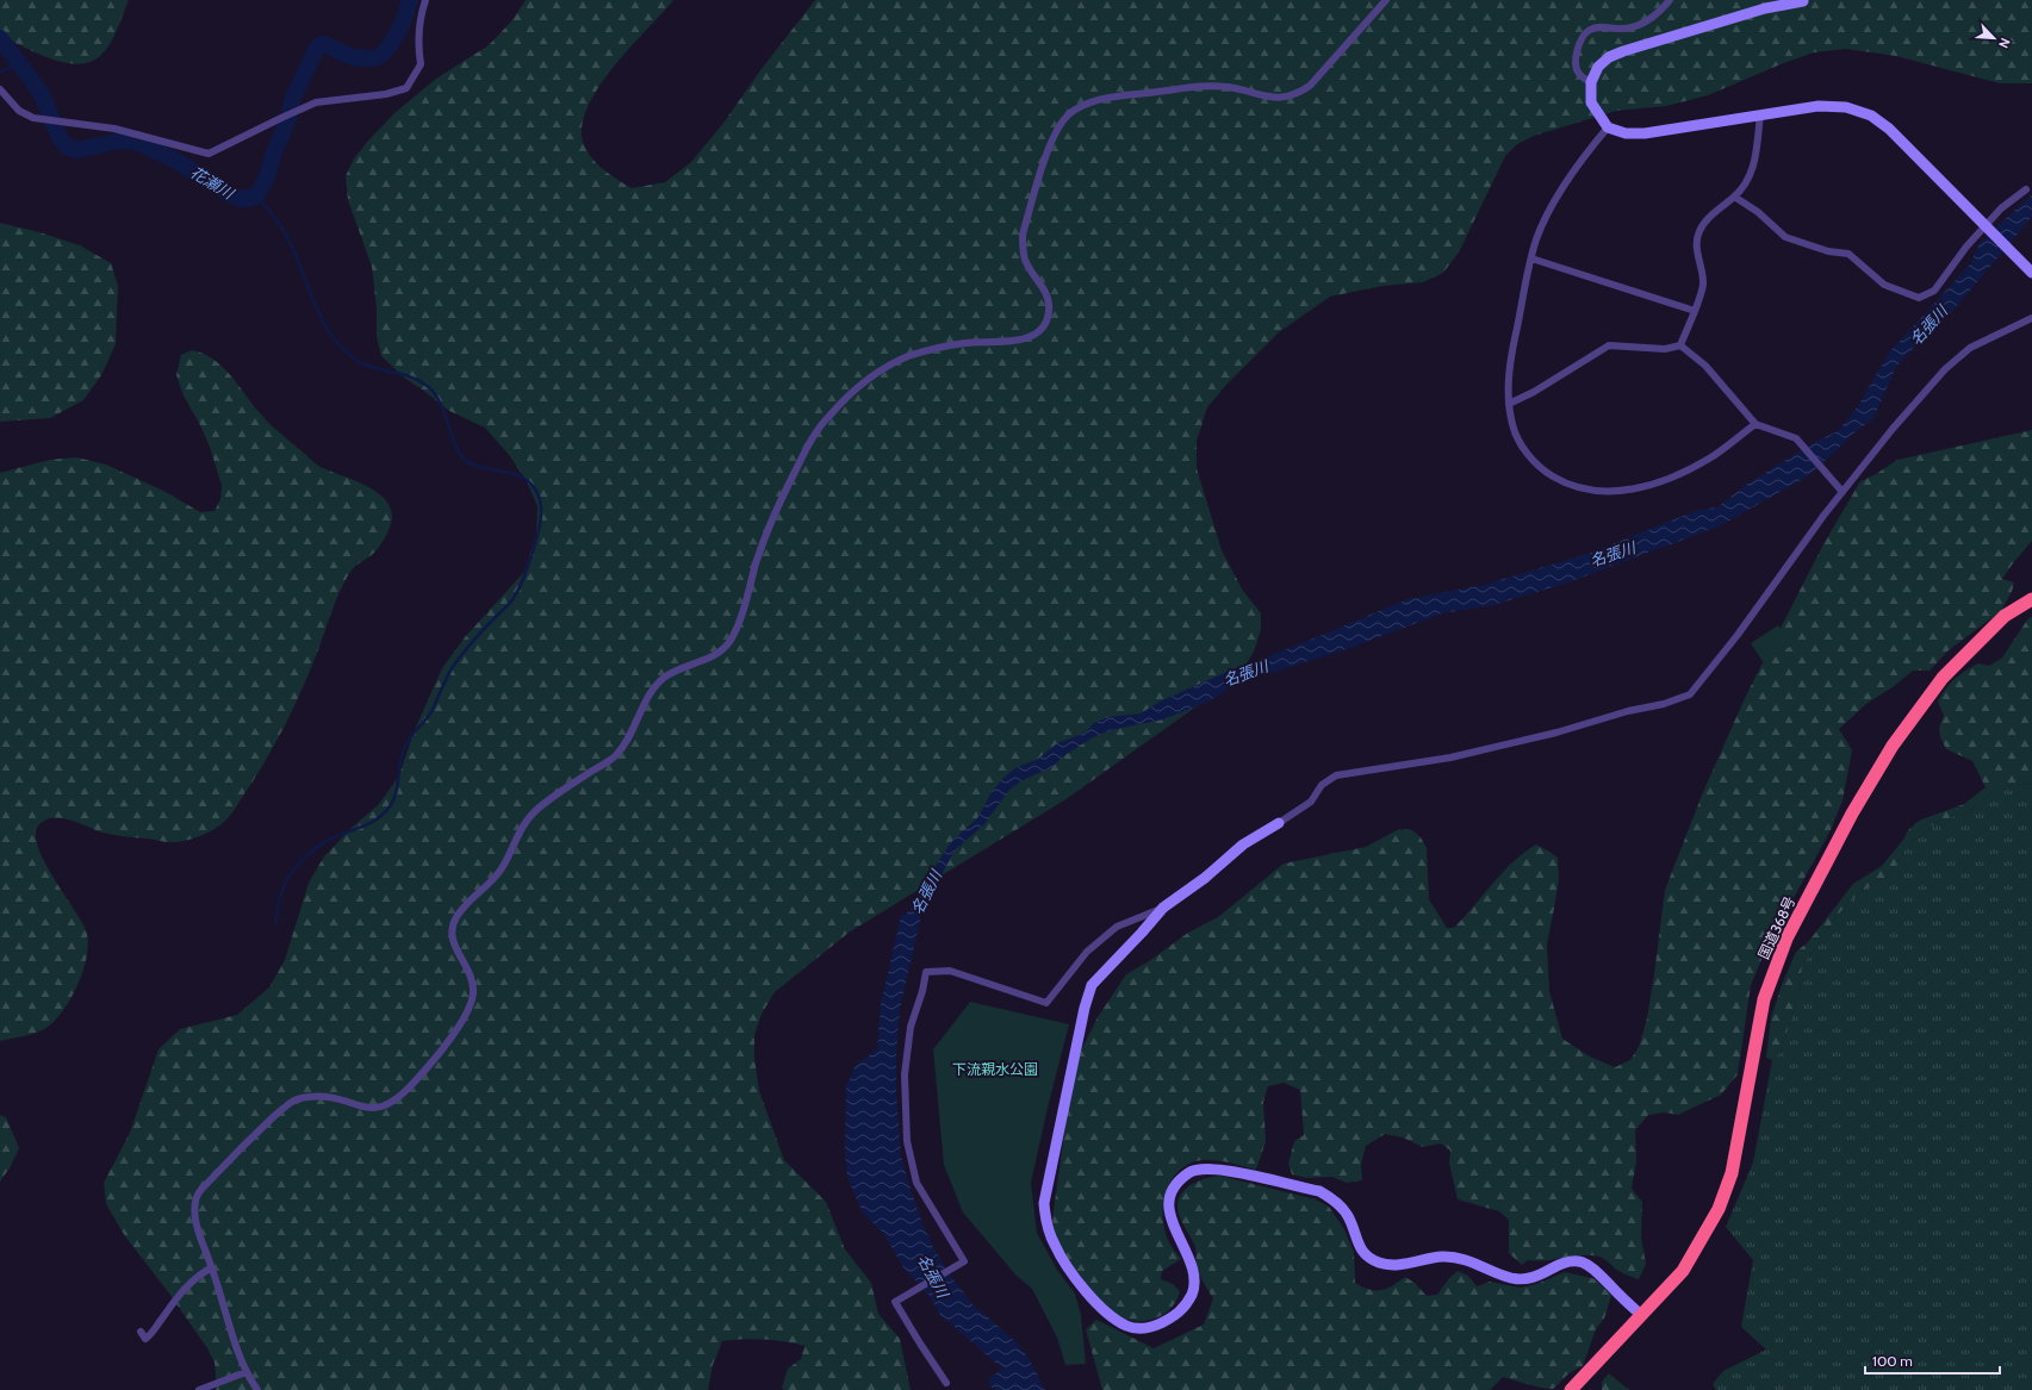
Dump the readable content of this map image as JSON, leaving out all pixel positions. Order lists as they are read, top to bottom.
{
  "streets": {
    "highway": ["国道368号"]
  },
  "water": ["花瀬川", "名張川"],
  "parks": ["下流親水公園"],
  "scale_bar": "100 m",
  "north": "bottom right"
}
